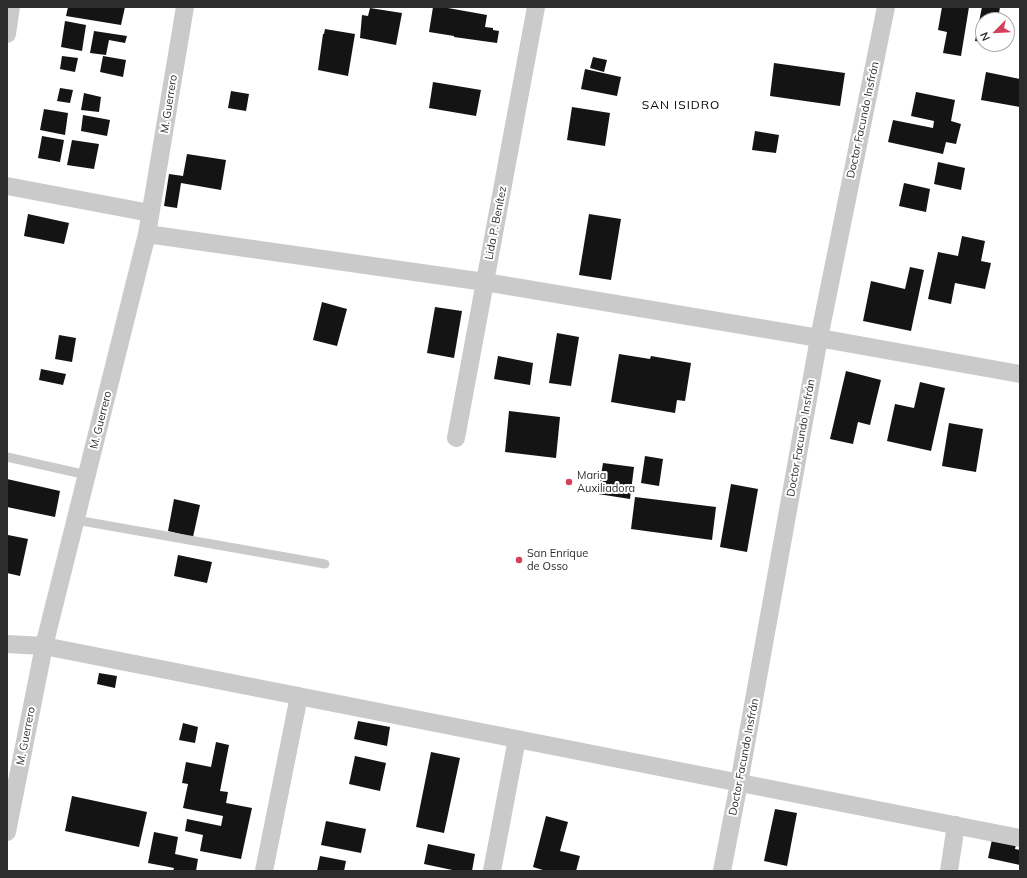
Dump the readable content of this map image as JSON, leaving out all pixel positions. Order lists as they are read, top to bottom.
{
  "streets": {
    "street": ["M. Guerrero", "Doctor Facundo Insfrán", "Lida P. Benítez"]
  },
  "districts": ["SAN ISIDRO"],
  "places": ["Maria Auxiliadora", "San Enrique de Osso"],
  "north": "bottom left"
}
